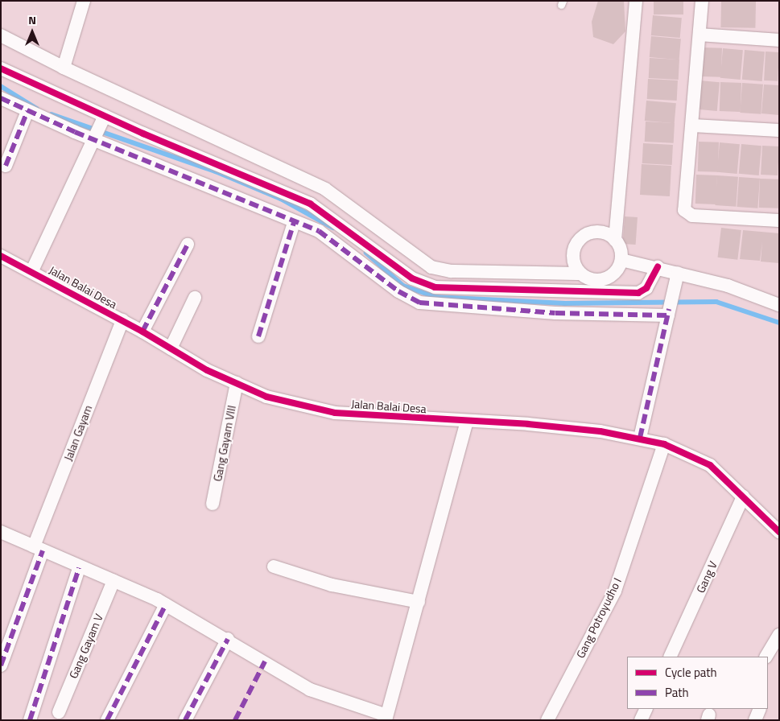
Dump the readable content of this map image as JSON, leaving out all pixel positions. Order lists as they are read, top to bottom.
{
  "streets": {
    "street": [
      "Jalan Balai Desa",
      "Jalan Gayam",
      "Gang Gayam VIII",
      "Gang V",
      "Gang Potroyudho I",
      "Gang Gayam V"
    ]
  },
  "crossings": [
    ["Jalan Balai Desa", "Jalan Gayam"],
    ["Jalan Balai Desa", "Gang Gayam VIII"],
    ["Jalan Balai Desa", "Gang V"],
    ["Jalan Balai Desa", "Gang Potroyudho I"]
  ],
  "legend": ["Cycle path", "Path"],
  "north": "top"
}
